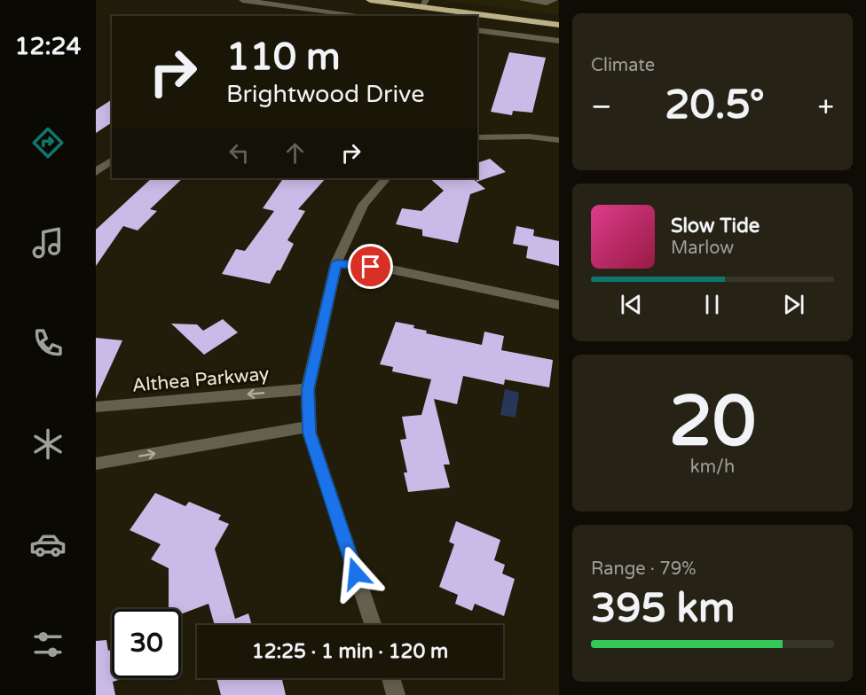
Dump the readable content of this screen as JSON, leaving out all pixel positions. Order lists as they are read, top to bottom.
{
  "streets": {
    "street": ["Althea Parkway"]
  },
  "page": {
    "tabs": "12:24",
    "tile": [
      "Climate",
      ["20", "km/h"],
      ["Range · 79%", "395 km"]
    ],
    "turn": ["110 m", "Brightwood Drive"],
    "heat": ["−", "20.5°", "+"],
    "song": ["Slow Tide", "Marlow"],
    "limit": "30",
    "trip": "12:25 · 1 min · 120 m"
  }
}
